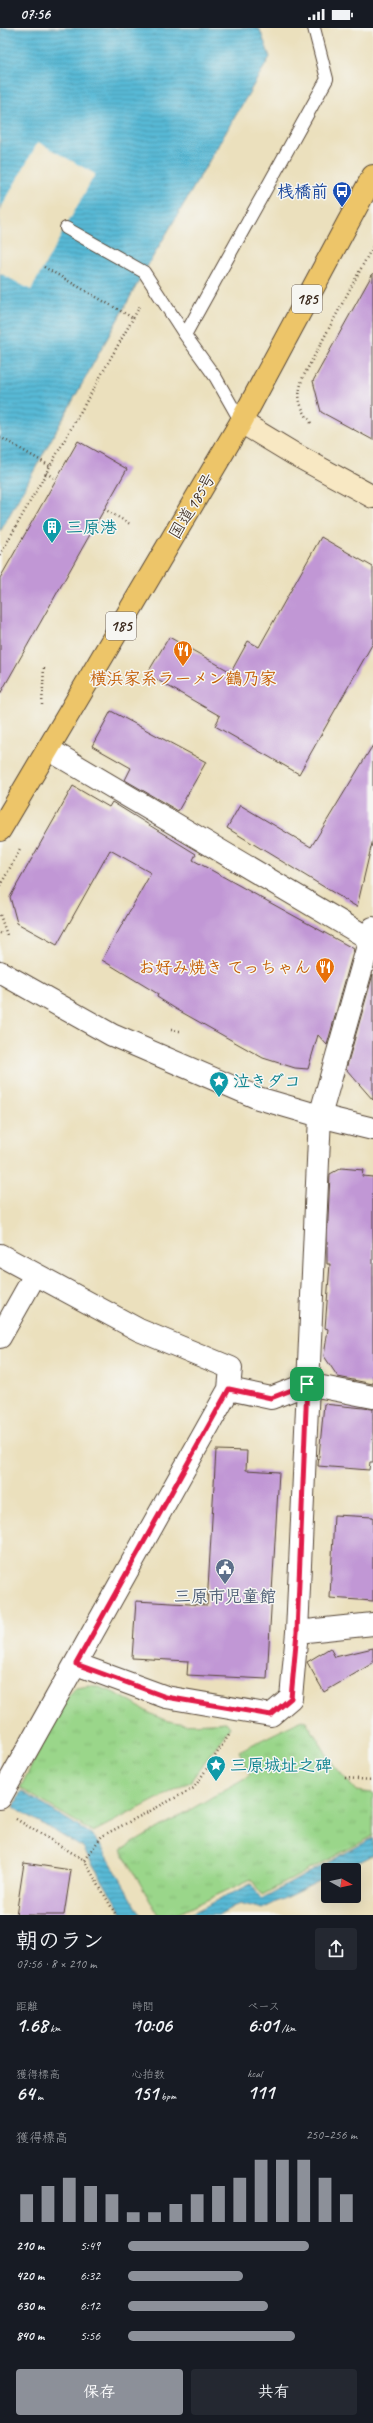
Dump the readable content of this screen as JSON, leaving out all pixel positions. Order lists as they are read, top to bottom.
{
  "streets": {
    "highway": ["185", "国道185号"]
  },
  "places": {
    "bus stop": ["桟橋前"],
    "building": ["三原港"],
    "restaurant": ["横浜家系ラーメン鶴乃家", "お好み焼き てっちゃん"],
    "place": ["泣きダコ", "三原城址之碑"],
    "public building": ["三原市児童館"]
  },
  "north": "right",
  "page": {
    "status": "07:56",
    "heading": ["朝のラン", "07:56 · 8 × 210 m"],
    "stats": [
      ["距離", "1.68 km"],
      ["時間", "10:06"],
      ["ペース", "6:01 /km"],
      ["獲得標高", "64 m"],
      ["心拍数", "151 bpm"],
      ["kcal", "111"]
    ],
    "chart": ["獲得標高", "250–256 m"],
    "list": [
      {
        "name": "210 m",
        "note": "5:49"
      },
      {
        "name": "420 m",
        "note": "6:32"
      },
      {
        "name": "630 m",
        "note": "6:12"
      },
      {
        "name": "840 m",
        "note": "5:56"
      }
    ],
    "buttons": ["保存", "共有"]
  }
}
